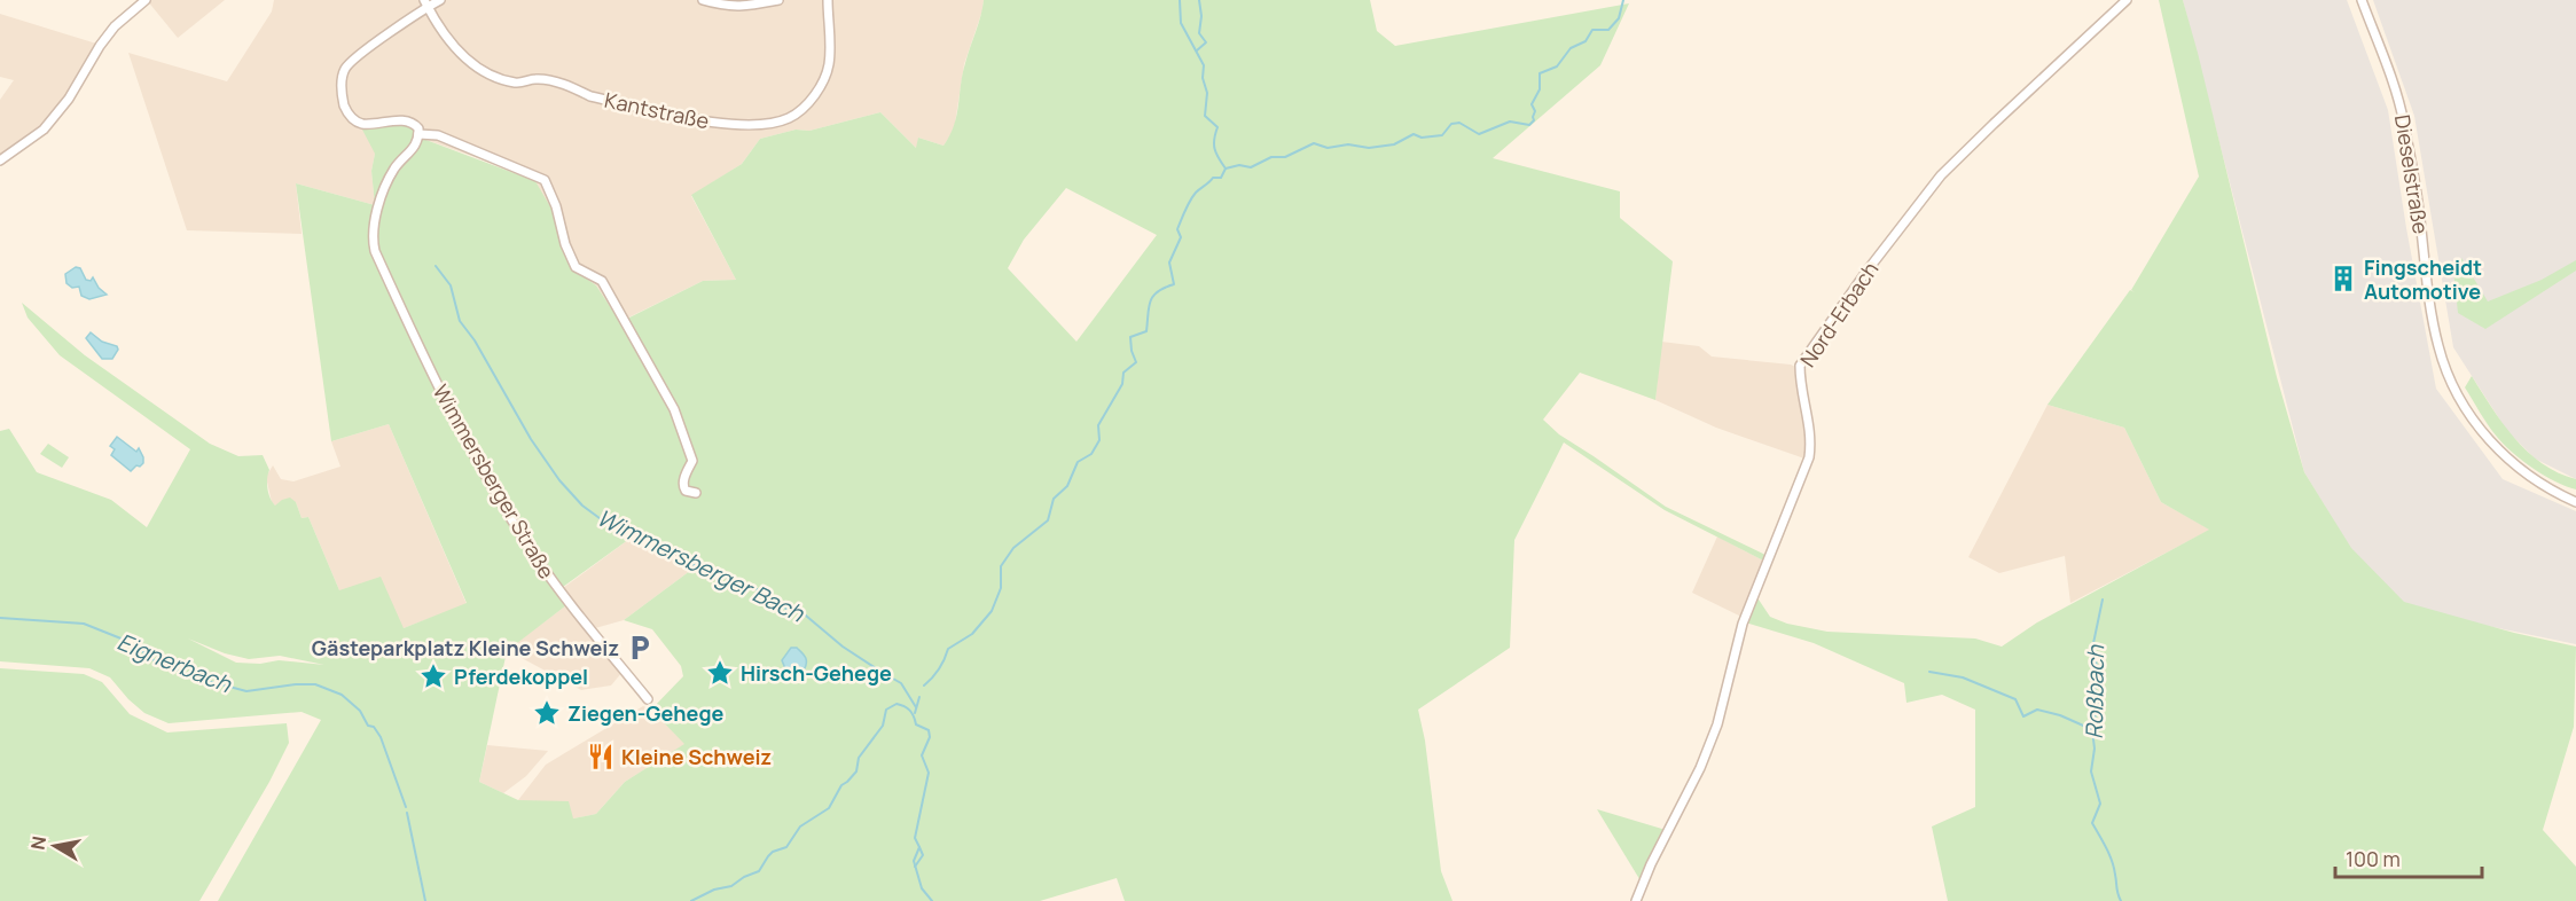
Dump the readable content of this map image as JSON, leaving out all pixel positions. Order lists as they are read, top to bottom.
{
  "streets": {
    "street": [
      "Kantstraße",
      "Dieselstraße",
      "Nord-Erbach",
      "Wimmersberger Straße"
    ]
  },
  "water": ["Wimmersberger Bach", "Eignerbach", "Roßbach"],
  "places": {
    "building": ["Fingscheidt Automotive"],
    "parking": ["Gästeparkplatz Kleine Schweiz"],
    "place": ["Hirsch-Gehege", "Pferdekoppel", "Ziegen-Gehege"],
    "restaurant": ["Kleine Schweiz"]
  },
  "scale_bar": "100 m",
  "north": "left"
}
